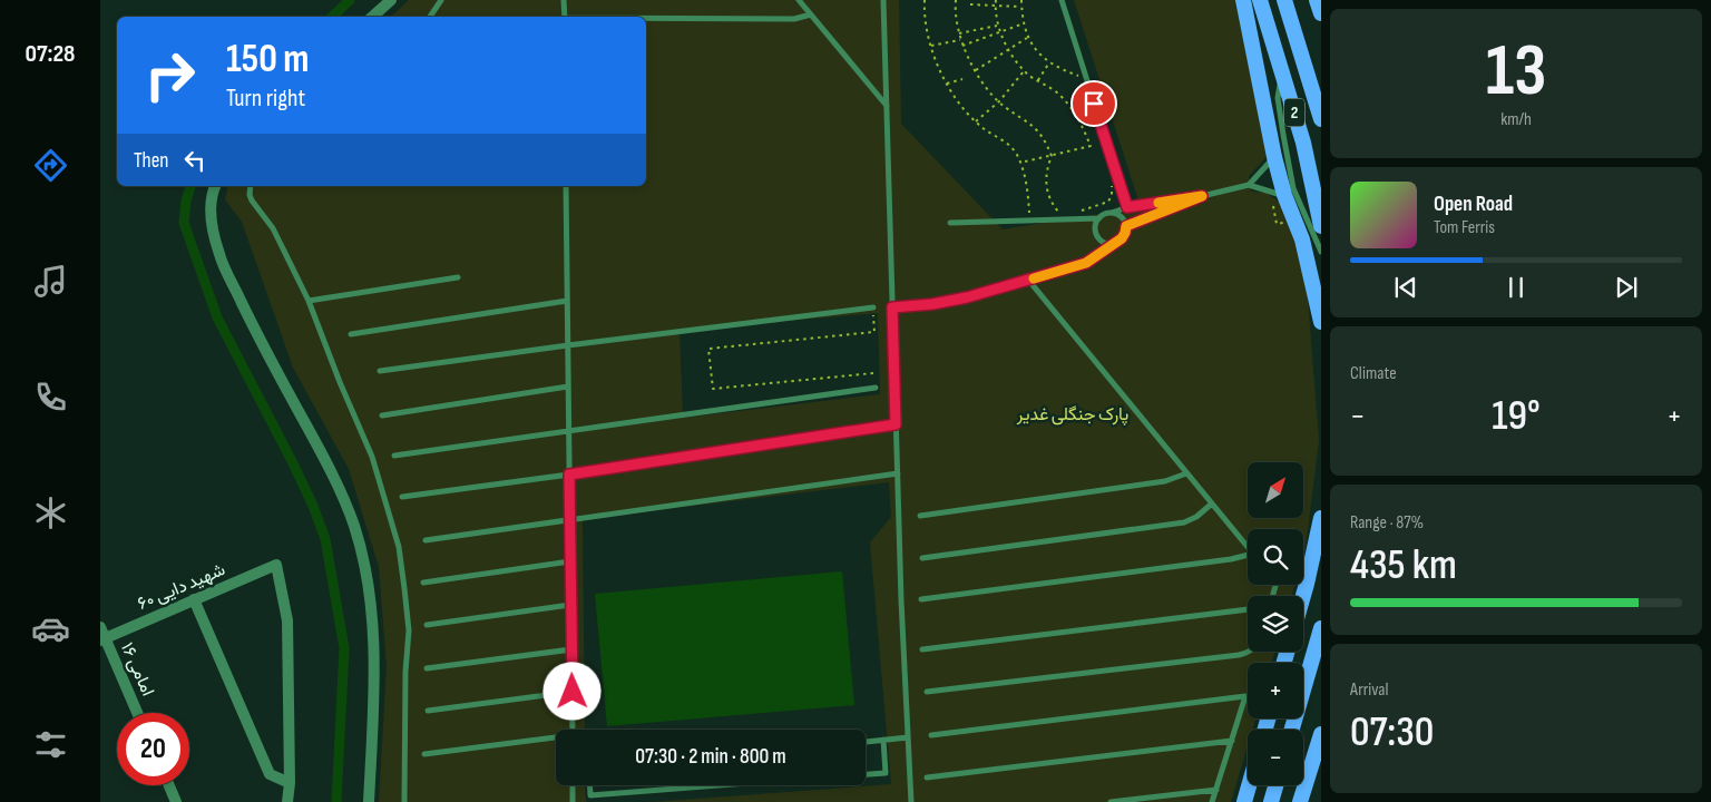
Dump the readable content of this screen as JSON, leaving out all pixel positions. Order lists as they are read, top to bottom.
{
  "streets": {
    "highway": ["2"],
    "street": ["شهید دایی ۶۰", "امامی ۱۶"]
  },
  "crossings": [
    ["شهید دایی ۶۰", "امامی ۱۶"]
  ],
  "parks": ["پارک جنگلی غدیر"],
  "north": "top right",
  "page": {
    "tabs": "07:28",
    "tile": [
      ["13", "km/h"],
      "Climate",
      ["Range · 87%", "435 km"],
      ["Arrival", "07:30"]
    ],
    "turn": ["150 m", "Turn right"],
    "then": "Then",
    "song": ["Open Road", "Tom Ferris"],
    "heat": ["−", "19°", "+"],
    "map_buttons": ["+", "−"],
    "limit": "20",
    "trip": "07:30 · 2 min · 800 m"
  }
}
